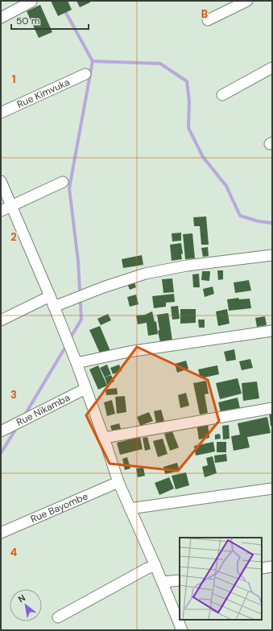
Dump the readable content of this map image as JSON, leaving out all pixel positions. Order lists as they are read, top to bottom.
{
  "streets": {
    "street": ["Rue Kimvuka", "Rue Nikamba", "Rue Bayombe"]
  },
  "scale_bar": "50 m",
  "north": "top left",
  "grid": {
    "columns": ["B"],
    "rows": [
      "1",
      "2",
      "3",
      "4"
    ]
  }
}
